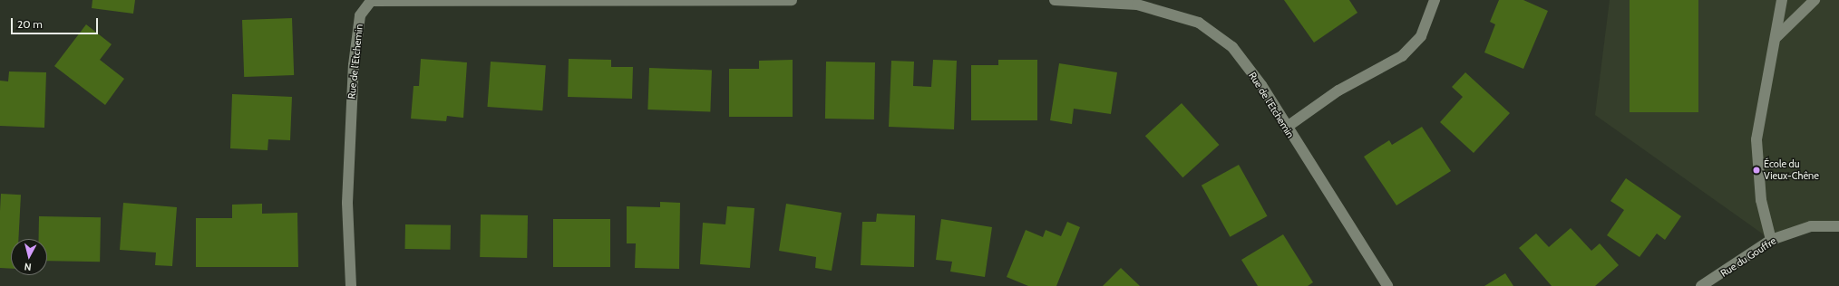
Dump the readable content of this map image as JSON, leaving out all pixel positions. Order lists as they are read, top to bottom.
{
  "streets": {
    "street": ["Rue de l'Etchemin", "Rue du Gouffre"]
  },
  "places": ["École du Vieux-Chêne"],
  "scale_bar": "20 m",
  "north": "bottom"
}
